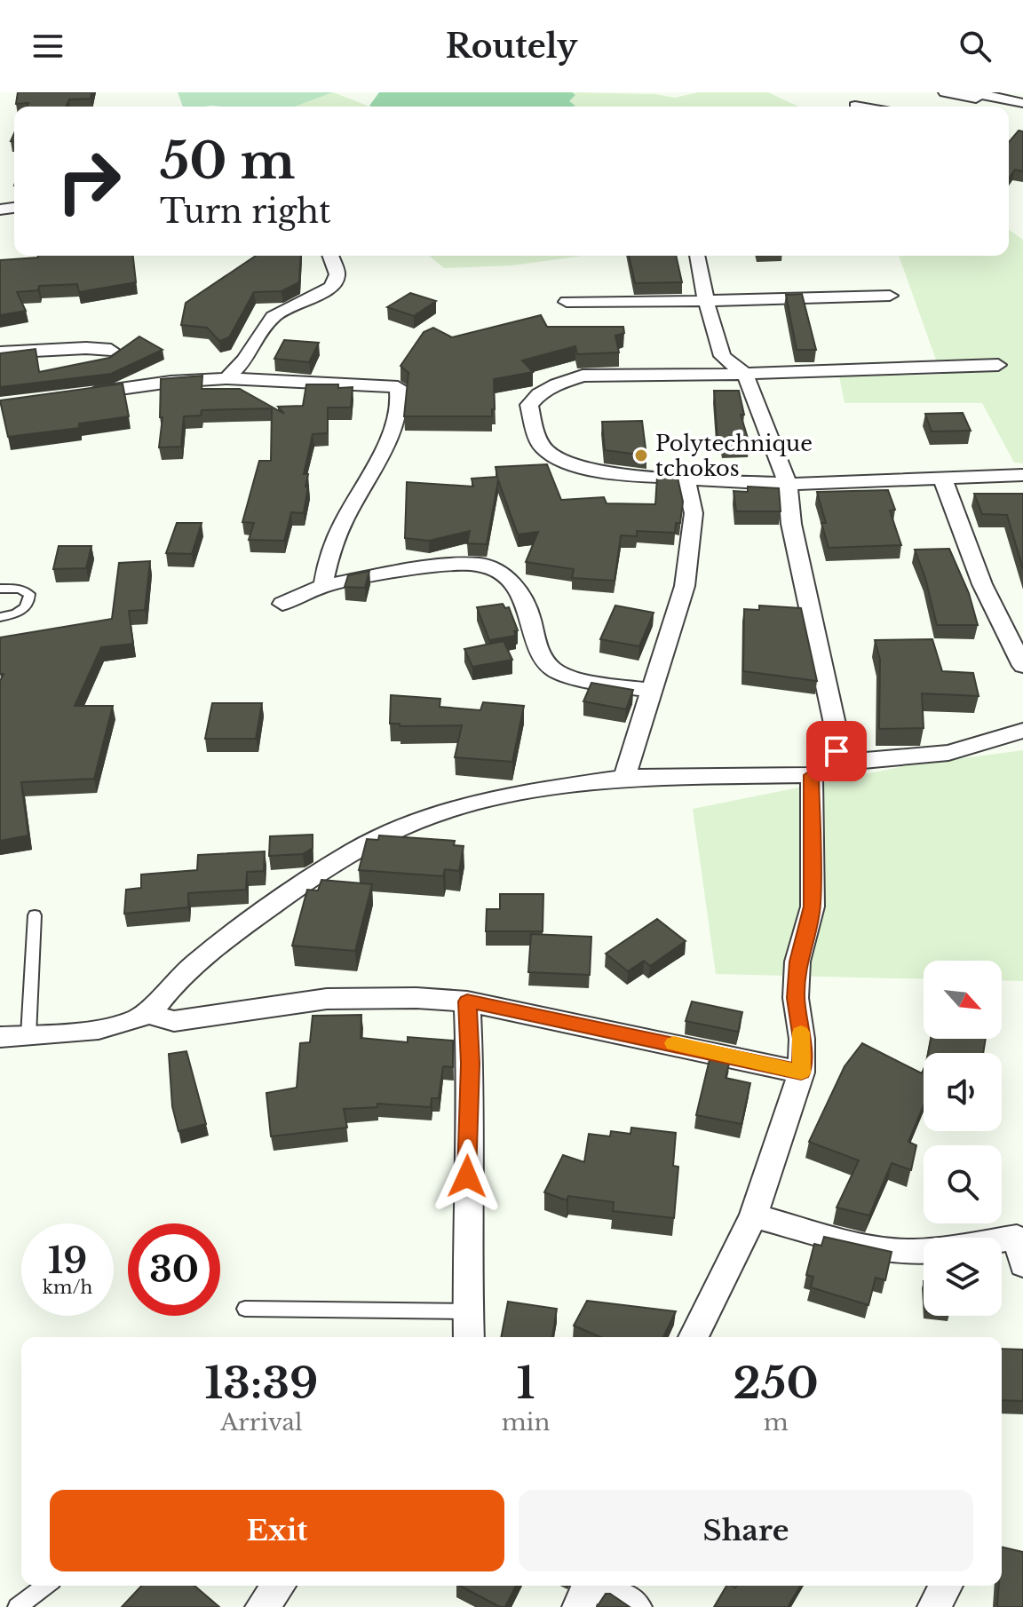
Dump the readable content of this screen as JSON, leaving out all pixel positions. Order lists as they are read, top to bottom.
{
  "places": ["Polytechnique tchokos"],
  "north": "bottom right",
  "page": {
    "header": "Routely",
    "turn": ["50 m", "Turn right"],
    "speed": "19 km/h",
    "limit": "30",
    "eta": [
      "13:39",
      "Arrival",
      "1",
      "min",
      "250",
      "m"
    ],
    "buttons": ["Exit", "Share"]
  }
}
